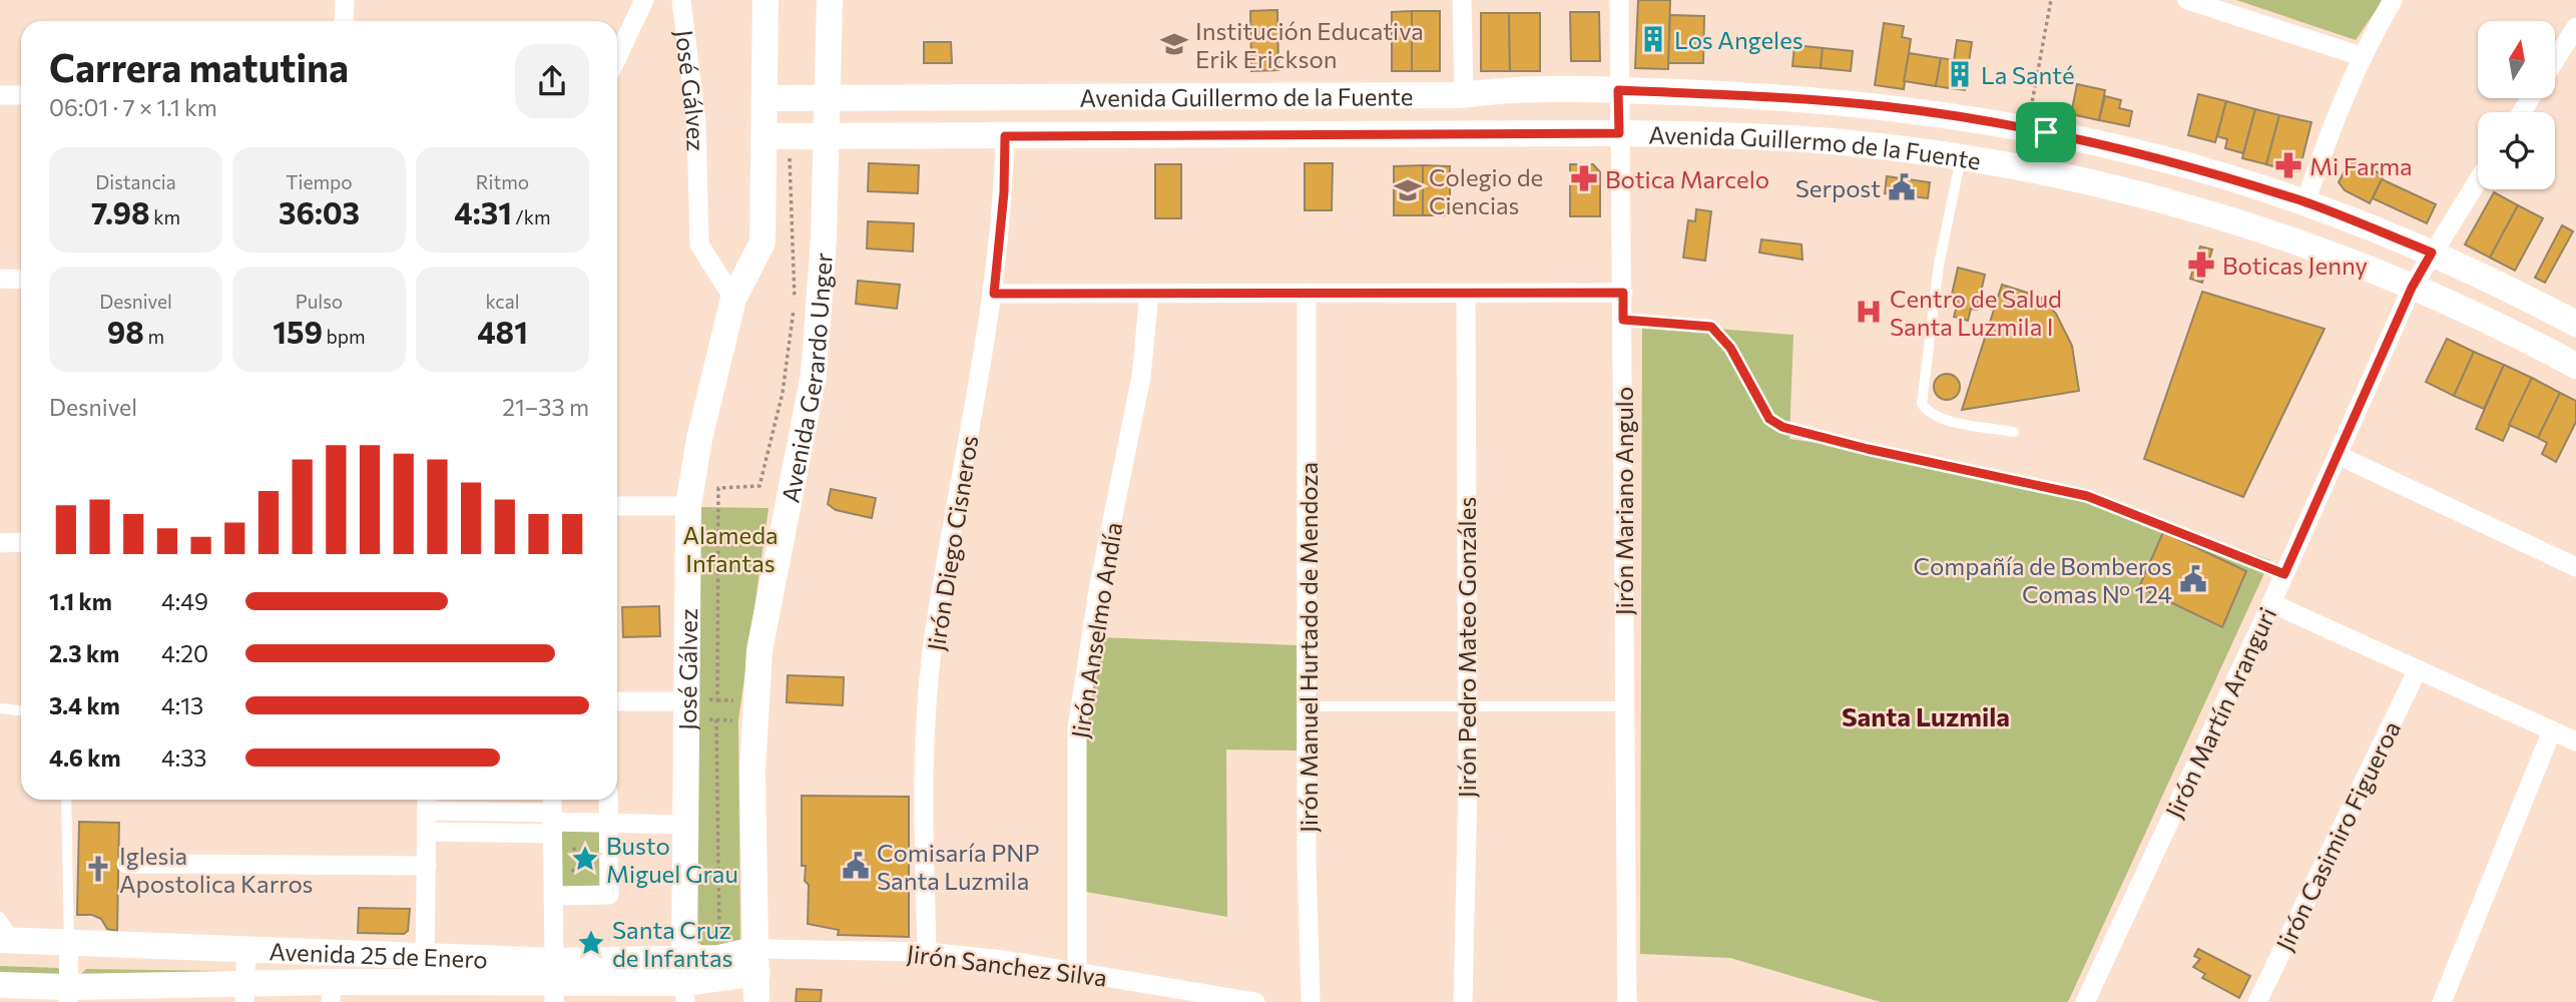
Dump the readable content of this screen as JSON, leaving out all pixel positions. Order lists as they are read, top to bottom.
{
  "streets": {
    "main road": [
      "José Gálvez",
      "Avenida Guillermo de la Fuente",
      "Avenida Gerardo Unger",
      "Avenida 25 de Enero"
    ],
    "street": [
      "Jirón Mariano Angulo",
      "Jirón Diego Cisneros",
      "Jirón Anselmo Andía",
      "Jirón Manuel Hurtado de Mendoza",
      "Jirón Pedro Mateo Gonzáles",
      "Jirón Martín Aranguri",
      "Jirón Casimiro Figueroa",
      "Jirón Sanchez Silva"
    ]
  },
  "crossings": [
    ["José Gálvez", "Avenida Guillermo de la Fuente"],
    ["José Gálvez", "Avenida 25 de Enero"],
    ["Avenida Guillermo de la Fuente", "Avenida Gerardo Unger"],
    ["Avenida Guillermo de la Fuente", "Jirón Mariano Angulo"],
    ["Avenida Guillermo de la Fuente", "Jirón Diego Cisneros"],
    ["Avenida Guillermo de la Fuente", "Jirón Martín Aranguri"],
    ["Avenida Gerardo Unger", "Avenida 25 de Enero"],
    ["Avenida Gerardo Unger", "Jirón Sanchez Silva"],
    ["Jirón Diego Cisneros", "Jirón Sanchez Silva"],
    ["Jirón Anselmo Andía", "Jirón Sanchez Silva"],
    ["Avenida 25 de Enero", "Jirón Sanchez Silva"]
  ],
  "districts": ["Santa Luzmila"],
  "parks": ["Alameda Infantas"],
  "places": {
    "building": ["Los Angeles", "La Santé"],
    "school or university": ["Institución Educativa Erik Erickson", "Colegio de Ciencias"],
    "pharmacy": ["Mi Farma", "Botica Marcelo", "Boticas Jenny"],
    "public building": ["Serpost", "Compañía de Bomberos Comas Nº 124", "Comisaría PNP Santa Luzmila"],
    "hospital": ["Centro de Salud Santa Luzmila I"],
    "place": ["Busto Miguel Grau", "Santa Cruz de Infantas"],
    "church": ["Iglesia Apostolica Karros"]
  },
  "north": "top",
  "page": {
    "heading": ["Carrera matutina", "06:01 · 7 × 1.1 km"],
    "stats": [
      ["Distancia", "7.98 km"],
      ["Tiempo", "36:03"],
      ["Ritmo", "4:31 /km"],
      ["Desnivel", "98 m"],
      ["Pulso", "159 bpm"],
      ["kcal", "481"]
    ],
    "chart": ["Desnivel", "21–33 m"],
    "list": [
      {
        "name": "1.1 km",
        "note": "4:49"
      },
      {
        "name": "2.3 km",
        "note": "4:20"
      },
      {
        "name": "3.4 km",
        "note": "4:13"
      },
      {
        "name": "4.6 km",
        "note": "4:33"
      }
    ]
  }
}
